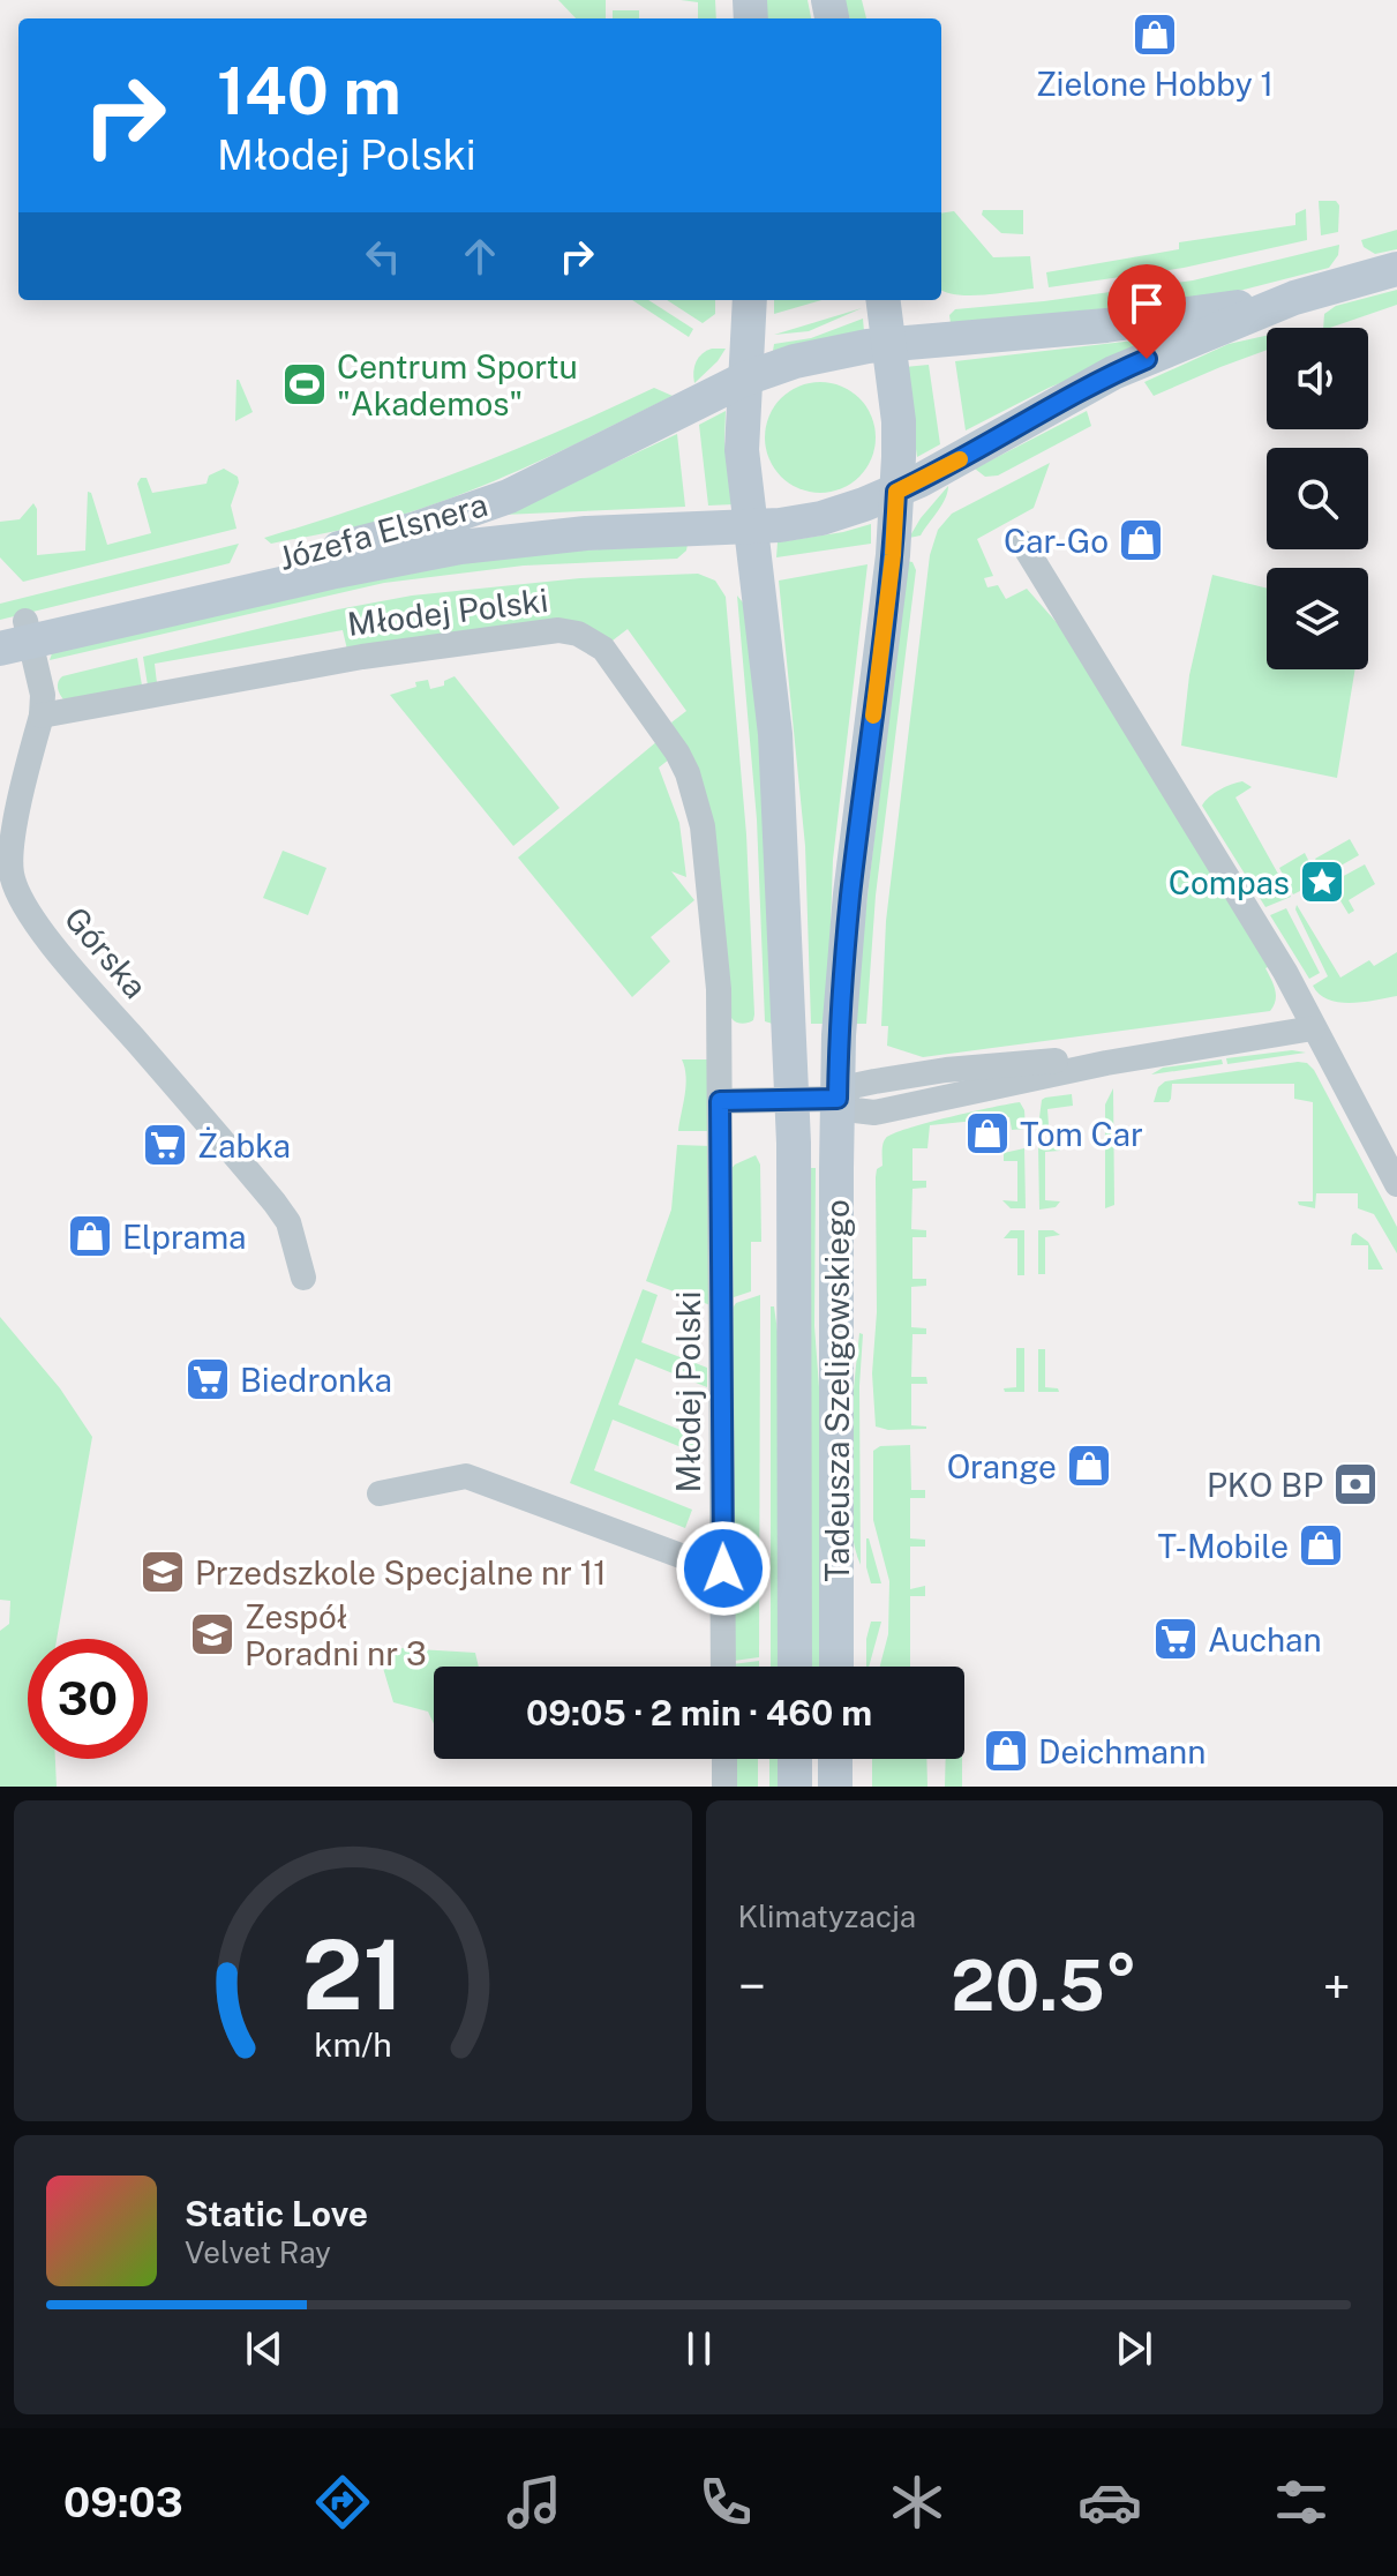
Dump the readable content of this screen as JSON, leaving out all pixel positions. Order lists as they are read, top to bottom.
{
  "streets": {
    "street": [
      "Józefa Elsnera",
      "Młodej Polski",
      "Górska",
      "Tadeusza Szeligowskiego"
    ]
  },
  "crossings": [
    ["Józefa Elsnera", "Górska"],
    ["Józefa Elsnera", "Tadeusza Szeligowskiego"],
    ["Młodej Polski", "Górska"]
  ],
  "places": {
    "shop": [
      "Zielone Hobby 1",
      "Car-Go",
      "Tom Car",
      "Elprama",
      "Orange",
      "T-Mobile",
      "Deichmann"
    ],
    "sports": ["Centrum Sportu \"Akademos\""],
    "place": ["Compas"],
    "supermarket": ["Żabka", "Biedronka", "Auchan"],
    "bank": ["PKO BP"],
    "school or university": ["Przedszkole Specjalne nr 11", "Zespół Poradni nr 3"]
  },
  "page": {
    "turn": ["140 m", "Młodej Polski"],
    "limit": "30",
    "trip": "09:05 · 2 min · 460 m",
    "tile": "Klimatyzacja",
    "heat": ["−", "20.5°", "+"],
    "song": ["Static Love", "Velvet Ray"],
    "tabs": "09:03",
    "gauge": ["21", "km/h"]
  }
}
